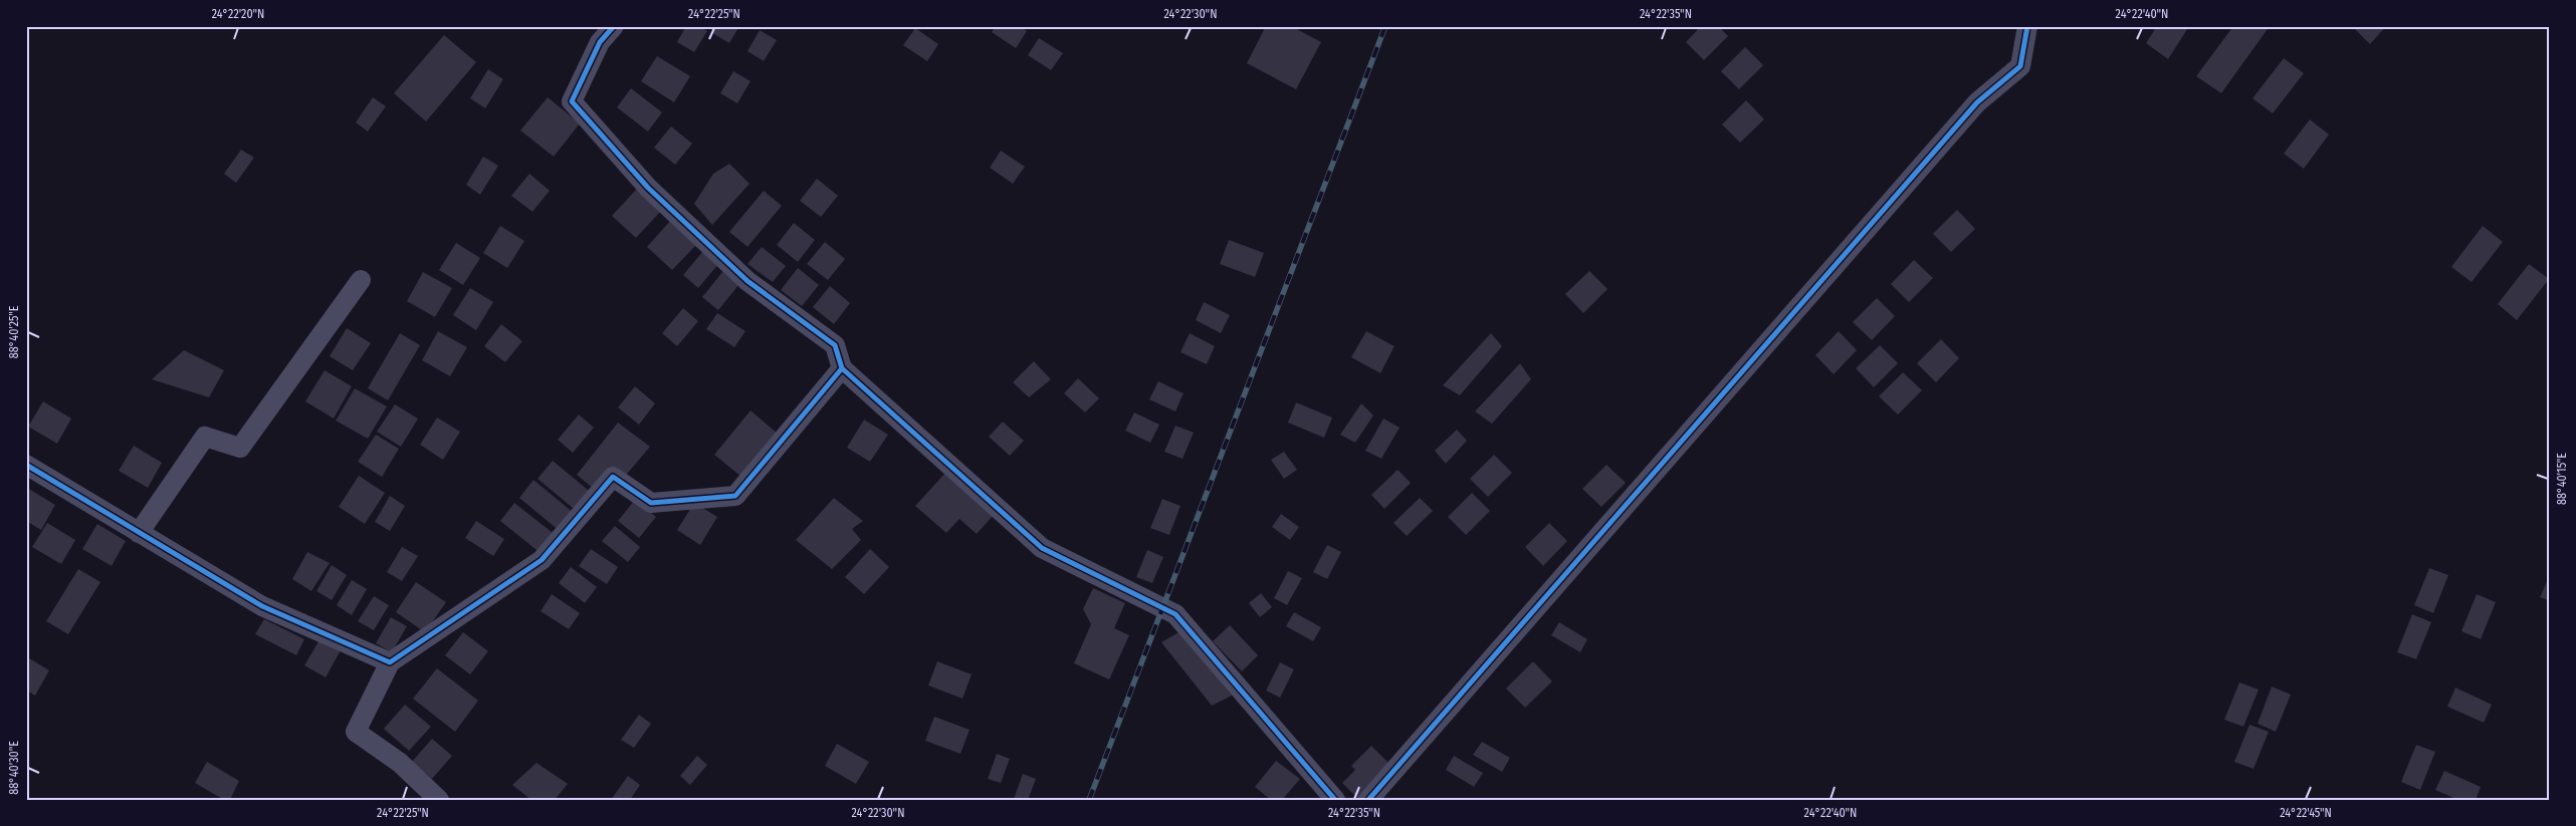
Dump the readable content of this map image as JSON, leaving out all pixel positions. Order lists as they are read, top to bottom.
{
  "coordinates": [
    "24°22'20\"N",
    "24°22'25\"N",
    "24°22'30\"N",
    "24°22'35\"N",
    "24°22'40\"N",
    "88°40'25\"E",
    "88°40'15\"E",
    "88°40'30\"E",
    "24°22'45\"N"
  ]
}
